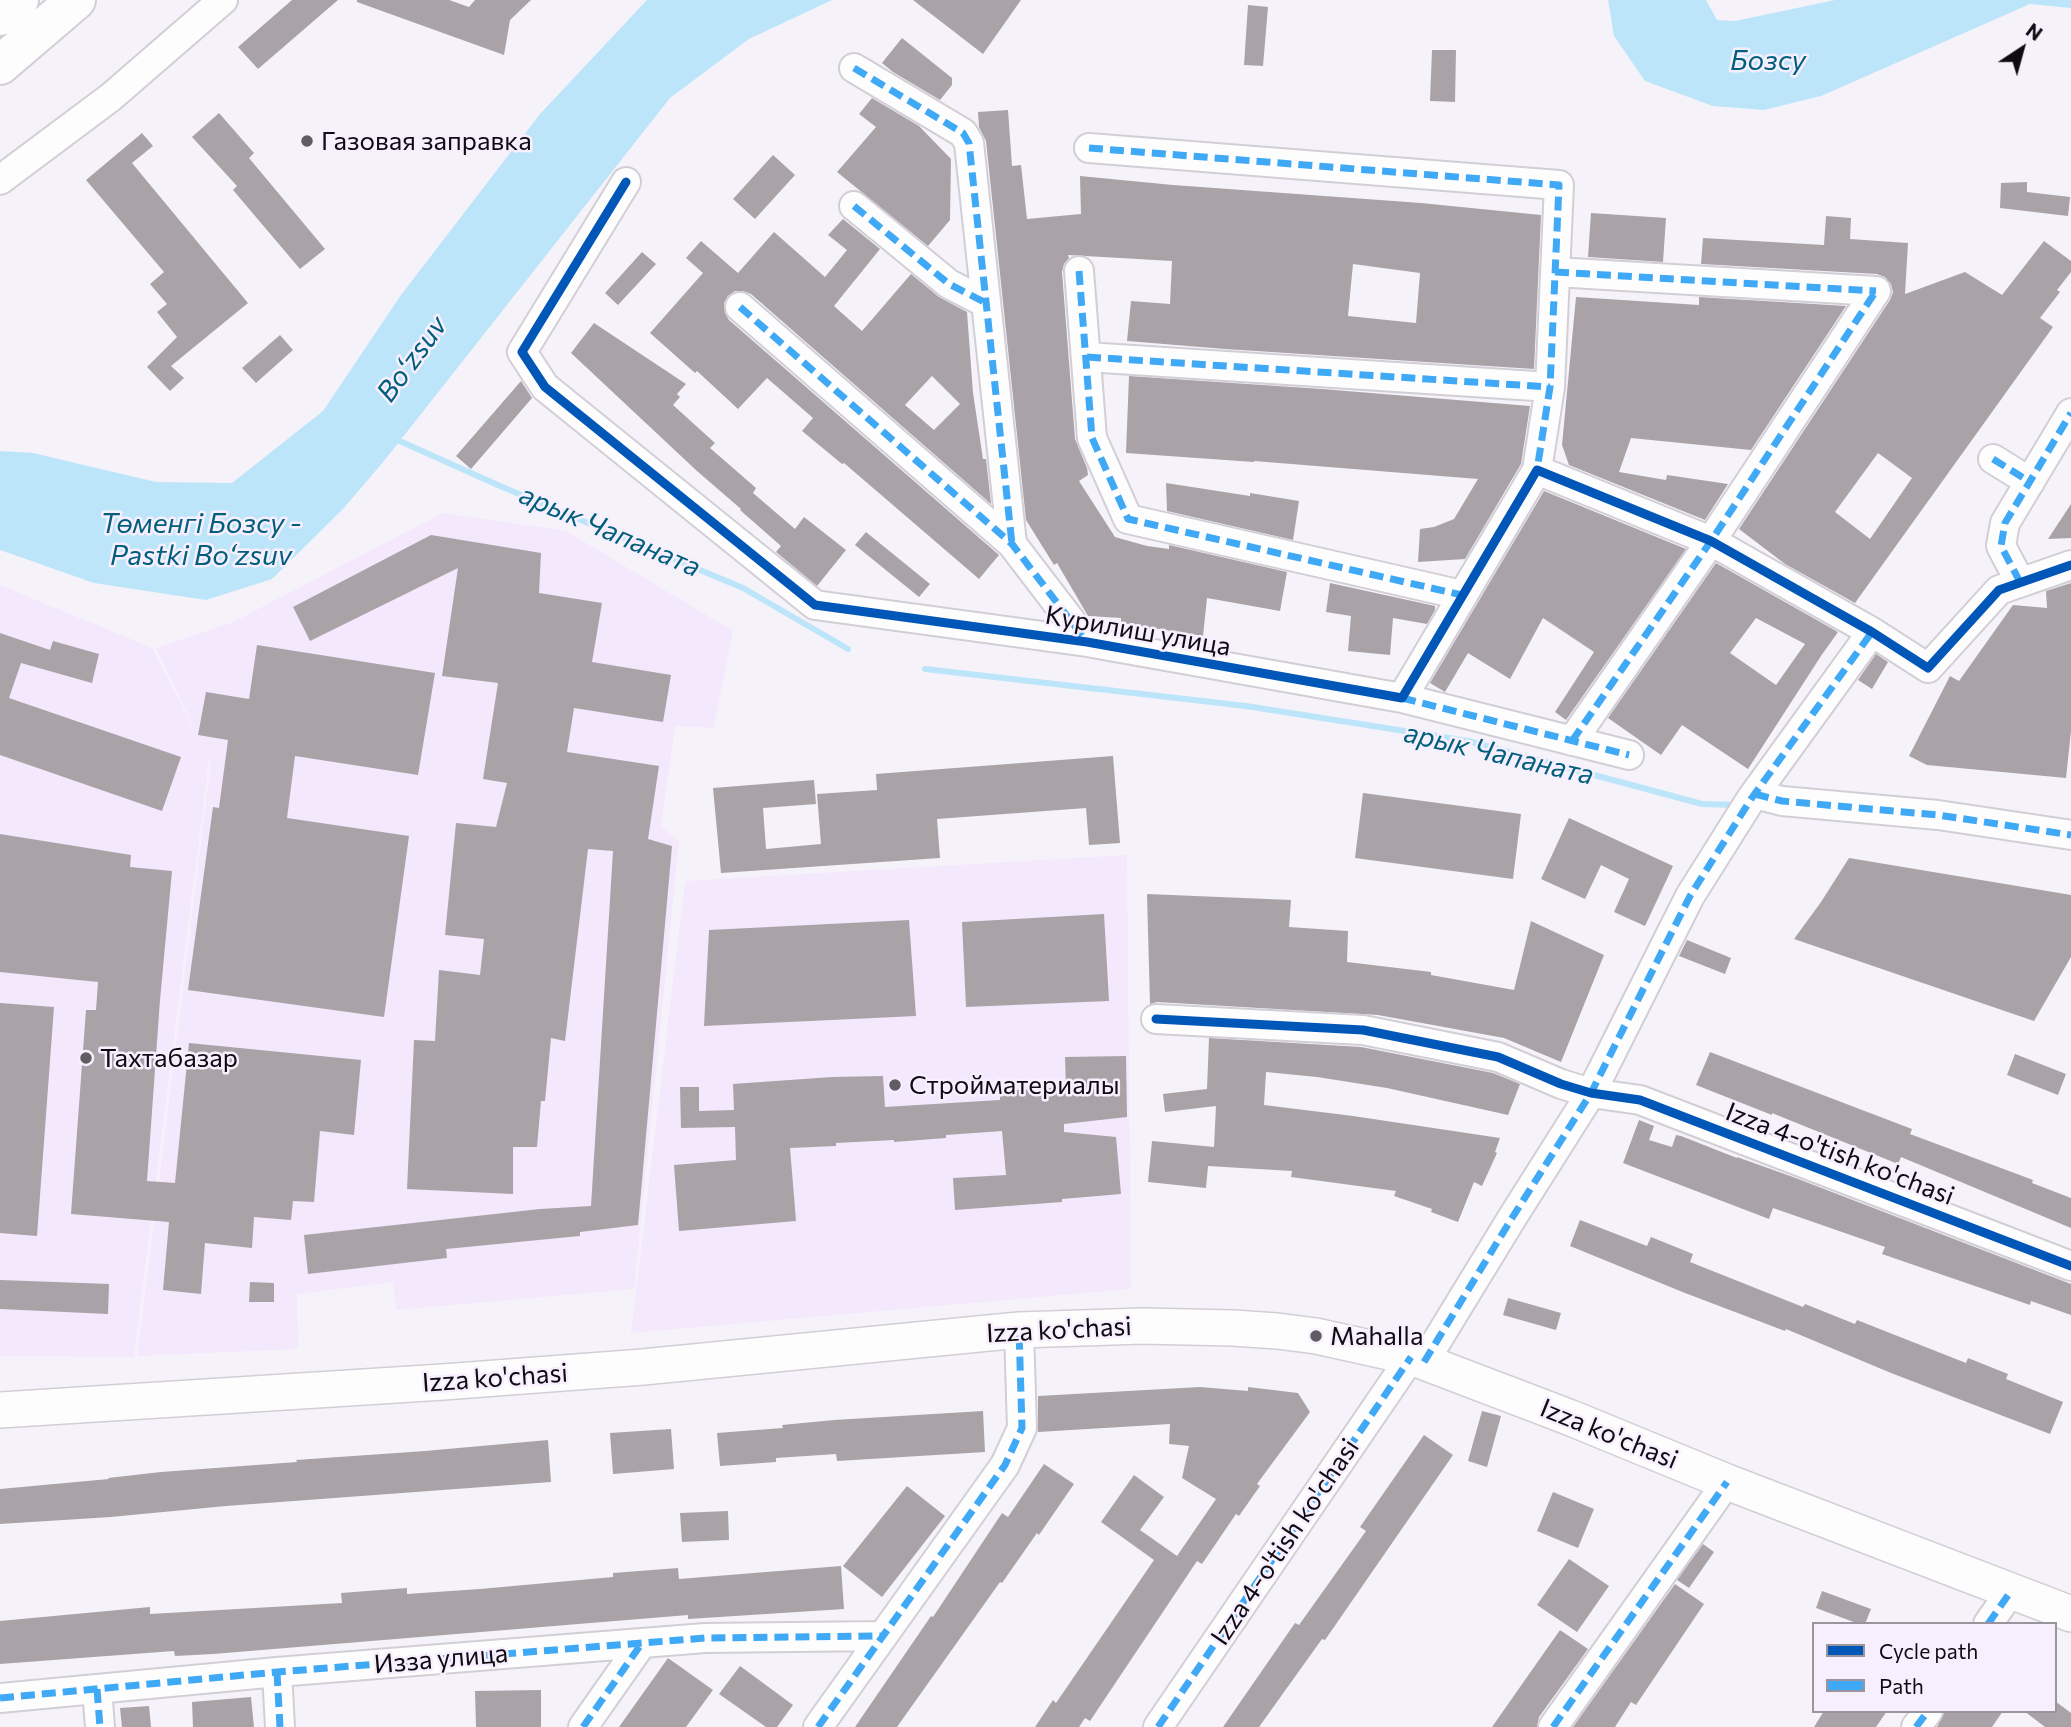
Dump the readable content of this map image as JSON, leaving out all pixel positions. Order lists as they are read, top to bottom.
{
  "streets": {
    "main road": ["Izza ko'chasi"],
    "street": ["Курилиш улица", "Izza 4-o'tish ko'chasi", "Изза улица"]
  },
  "crossings": [
    ["Izza 4-o'tish ko'chasi", "Izza ko'chasi"]
  ],
  "water": [
    "Бозсу",
    "Boʻzsuv",
    "Төменгі Бозсу - Pastki Boʻzsuv",
    "арык Чапаната"
  ],
  "places": [
    "Газовая заправка",
    "Тахтабазар",
    "Стройматериалы",
    "Mahalla"
  ],
  "legend": ["Cycle path", "Path"],
  "north": "top right"
}
